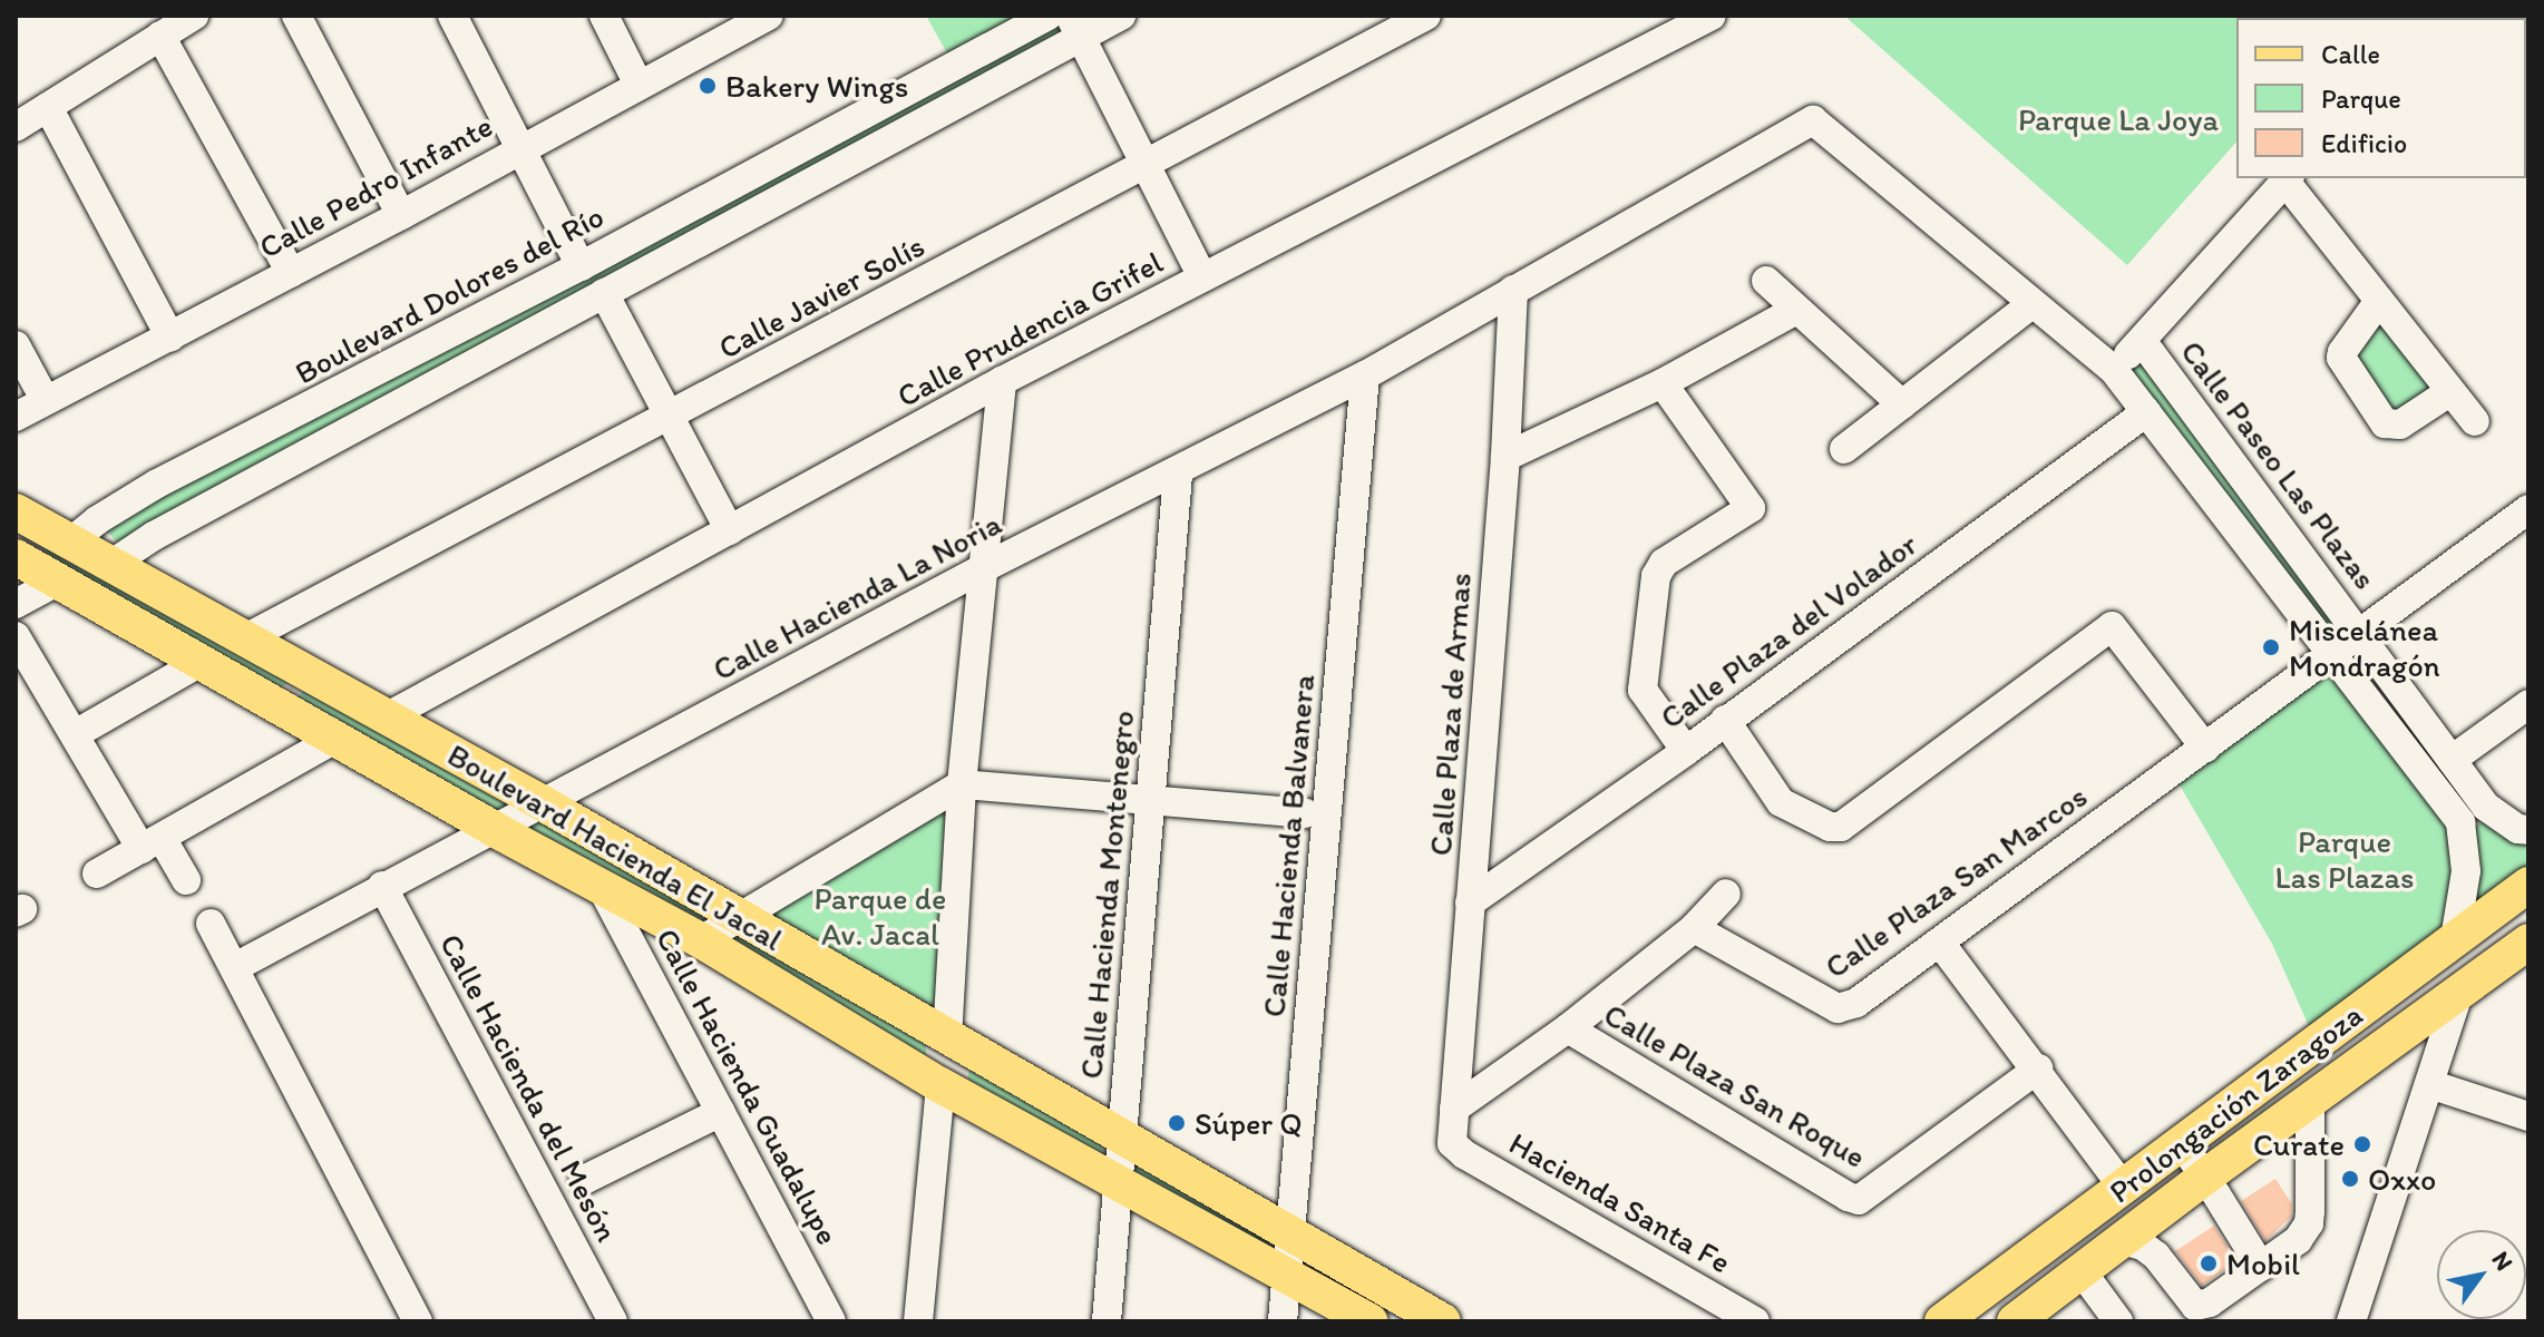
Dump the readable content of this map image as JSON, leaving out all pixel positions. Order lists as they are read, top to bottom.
{
  "streets": {
    "main road": ["Boulevard Hacienda El Jacal", "Prolongación Zaragoza"],
    "street": [
      "Calle Pedro Infante",
      "Boulevard Dolores del Río",
      "Calle Javier Solís",
      "Calle Prudencia Grifel",
      "Calle Paseo Las Plazas",
      "Calle Hacienda La Noria",
      "Calle Plaza del Volador",
      "Calle Plaza de Armas",
      "Calle Hacienda Balvanera",
      "Calle Plaza San Marcos",
      "Calle Hacienda Montenegro",
      "Calle Plaza San Roque",
      "Calle Hacienda Guadalupe",
      "Calle Hacienda del Mesón",
      "Hacienda Santa Fe"
    ]
  },
  "crossings": [
    ["Boulevard Dolores del Río", "Boulevard Hacienda El Jacal"],
    ["Calle Javier Solís", "Boulevard Hacienda El Jacal"],
    ["Calle Prudencia Grifel", "Boulevard Hacienda El Jacal"],
    ["Calle Paseo Las Plazas", "Calle Plaza San Marcos"],
    ["Calle Hacienda La Noria", "Calle Plaza de Armas"],
    ["Calle Hacienda La Noria", "Calle Hacienda Balvanera"],
    ["Calle Hacienda La Noria", "Boulevard Hacienda El Jacal"],
    ["Calle Hacienda La Noria", "Calle Hacienda Montenegro"],
    ["Calle Hacienda La Noria", "Calle Hacienda del Mesón"],
    ["Calle Plaza del Volador", "Calle Plaza de Armas"],
    ["Calle Plaza de Armas", "Hacienda Santa Fe"],
    ["Calle Hacienda Balvanera", "Boulevard Hacienda El Jacal"],
    ["Boulevard Hacienda El Jacal", "Calle Hacienda Montenegro"],
    ["Boulevard Hacienda El Jacal", "Calle Hacienda Guadalupe"]
  ],
  "parks": ["Parque La Joya", "Parque Las Plazas", "Parque de Av. Jacal"],
  "places": [
    "Bakery Wings",
    "Miscelánea Mondragón",
    "Súper Q",
    "Curate",
    "Oxxo",
    "Mobil"
  ],
  "legend": ["Calle", "Parque", "Edificio"],
  "north": "top right"
}
